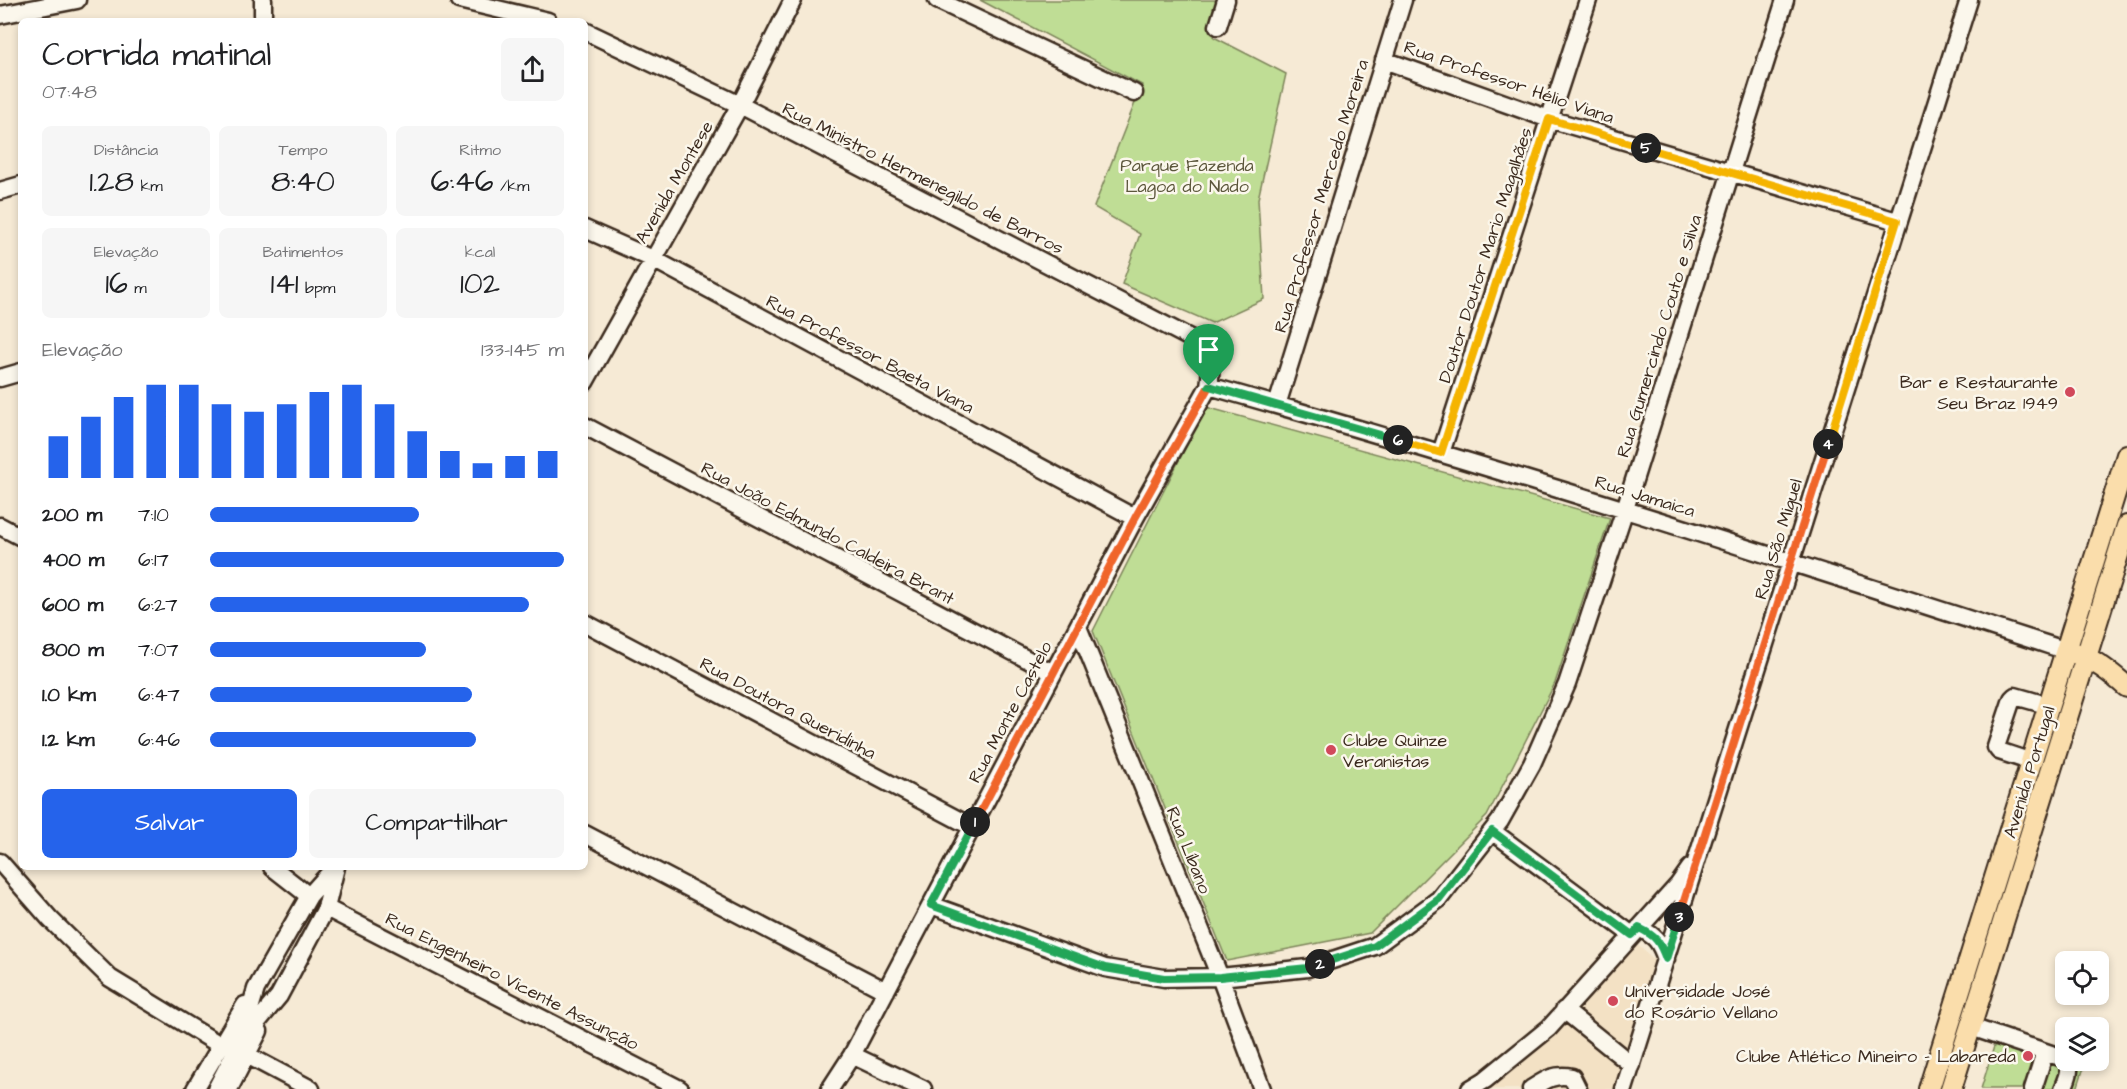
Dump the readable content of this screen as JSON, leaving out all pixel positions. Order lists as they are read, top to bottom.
{
  "streets": {
    "main road": ["Avenida Portugal"],
    "street": [
      "Rua Professor Hélio Viana",
      "Rua Ministro Hermenegildo de Barros",
      "Avenida Montese",
      "Rua Professor Mercedo Moreira",
      "Doutor Doutor Mario Magalhães",
      "Rua Gumercindo Couto e Silva",
      "Rua Professor Baeta Viana",
      "Rua Jamaica",
      "Rua João Edmundo Caldeira Brant",
      "Rua São Miguel",
      "Rua Doutora Queridinha",
      "Rua Monte Castelo",
      "Rua Líbano",
      "Rua Engenheiro Vicente Assunção"
    ]
  },
  "crossings": [
    ["Rua Professor Hélio Viana", "Rua Professor Mercedo Moreira"],
    ["Rua Professor Hélio Viana", "Doutor Doutor Mario Magalhães"],
    ["Rua Professor Hélio Viana", "Rua Gumercindo Couto e Silva"],
    ["Rua Professor Hélio Viana", "Rua São Miguel"],
    ["Rua Ministro Hermenegildo de Barros", "Avenida Montese"],
    ["Rua Ministro Hermenegildo de Barros", "Rua Jamaica"],
    ["Rua Ministro Hermenegildo de Barros", "Rua Monte Castelo"],
    ["Avenida Montese", "Rua Professor Baeta Viana"],
    ["Rua Professor Mercedo Moreira", "Rua Jamaica"],
    ["Doutor Doutor Mario Magalhães", "Rua Jamaica"],
    ["Rua Gumercindo Couto e Silva", "Rua Jamaica"],
    ["Rua Gumercindo Couto e Silva", "Rua Monte Castelo"],
    ["Rua Gumercindo Couto e Silva", "Rua Líbano"],
    ["Rua Professor Baeta Viana", "Rua Monte Castelo"],
    ["Rua Jamaica", "Rua São Miguel"],
    ["Rua Jamaica", "Rua Monte Castelo"],
    ["Rua Jamaica", "Avenida Portugal"],
    ["Rua João Edmundo Caldeira Brant", "Rua Monte Castelo"],
    ["Rua Doutora Queridinha", "Rua Monte Castelo"],
    ["Rua Monte Castelo", "Rua Líbano"]
  ],
  "parks": ["Parque Fazenda Lagoa do Nado"],
  "places": [
    "Bar e Restaurante Seu Braz 1949",
    "Clube Quinze Veranistas",
    "Universidade José do Rosário Vellano",
    "Clube Atlético Mineiro - Labareda"
  ],
  "page": {
    "heading": ["Corrida matinal", "07:48"],
    "stats": [
      ["Distância", "1.28 km"],
      ["Tempo", "8:40"],
      ["Ritmo", "6:46 /km"],
      ["Elevação", "16 m"],
      ["Batimentos", "141 bpm"],
      ["kcal", "102"]
    ],
    "pins": [
      "5",
      "6",
      "4",
      "1",
      "3",
      "2"
    ],
    "chart": ["Elevação", "133–145 m"],
    "list": [
      {
        "name": "200 m",
        "note": "7:10"
      },
      {
        "name": "400 m",
        "note": "6:17"
      },
      {
        "name": "600 m",
        "note": "6:27"
      },
      {
        "name": "800 m",
        "note": "7:07"
      },
      {
        "name": "1.0 km",
        "note": "6:47"
      },
      {
        "name": "1.2 km",
        "note": "6:46"
      }
    ],
    "buttons": ["Salvar", "Compartilhar"]
  }
}
